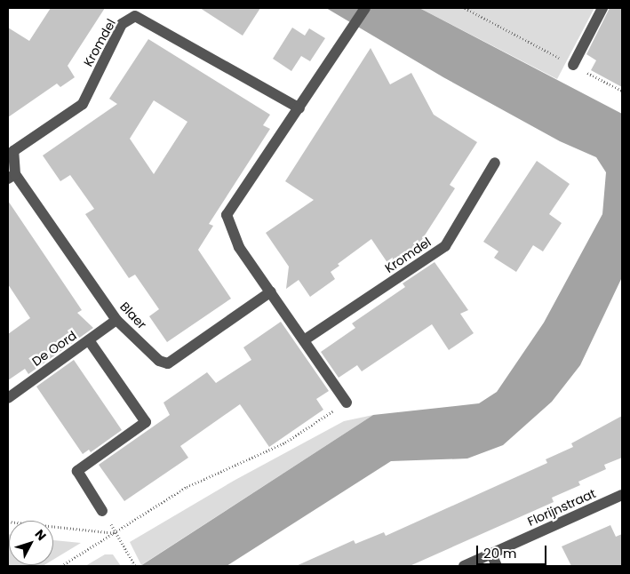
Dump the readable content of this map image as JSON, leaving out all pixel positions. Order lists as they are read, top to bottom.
{
  "streets": {
    "street": [
      "Kromdel",
      "Blaer",
      "De Oord",
      "Florijnstraat"
    ]
  },
  "crossings": [
    ["Kromdel", "Blaer"],
    ["Blaer", "De Oord"]
  ],
  "scale_bar": "20 m",
  "north": "top right"
}
